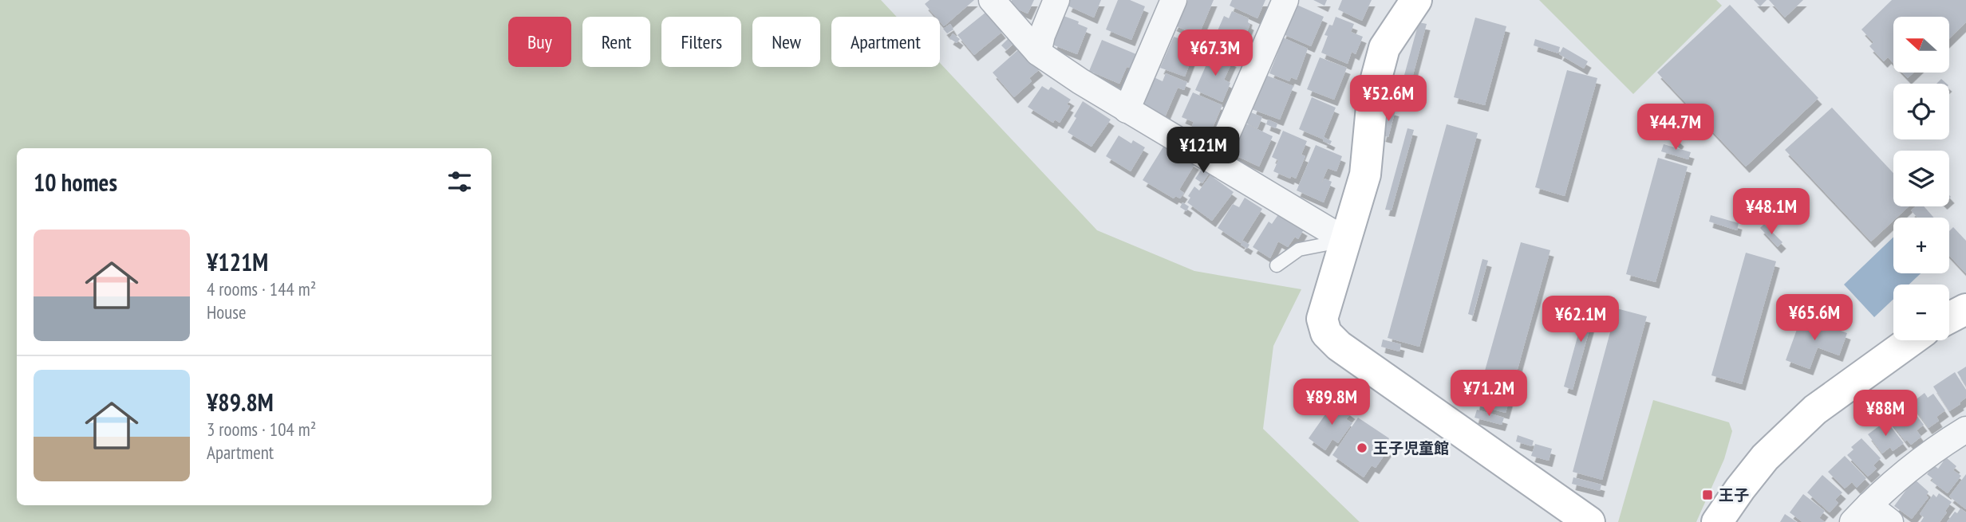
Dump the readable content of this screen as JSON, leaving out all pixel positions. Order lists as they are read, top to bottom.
{
  "places": {
    "other": ["王子児童館"],
    "transit": ["王子"]
  },
  "north": "left",
  "page": {
    "map_buttons": ["+", "−"],
    "chip": [
      "Buy",
      "Rent",
      "Filters",
      "New",
      "Apartment"
    ],
    "price": [
      "¥67.3M",
      "¥52.6M",
      "¥44.7M",
      "¥121M",
      "¥48.1M",
      "¥65.6M",
      "¥62.1M",
      "¥71.2M",
      "¥89.8M",
      "¥88M"
    ],
    "heading": "10 homes",
    "list": [
      {
        "name": "¥121M",
        "note": "4 rooms · 144 m² · House"
      },
      {
        "name": "¥89.8M",
        "note": "3 rooms · 104 m² · Apartment"
      }
    ]
  }
}
